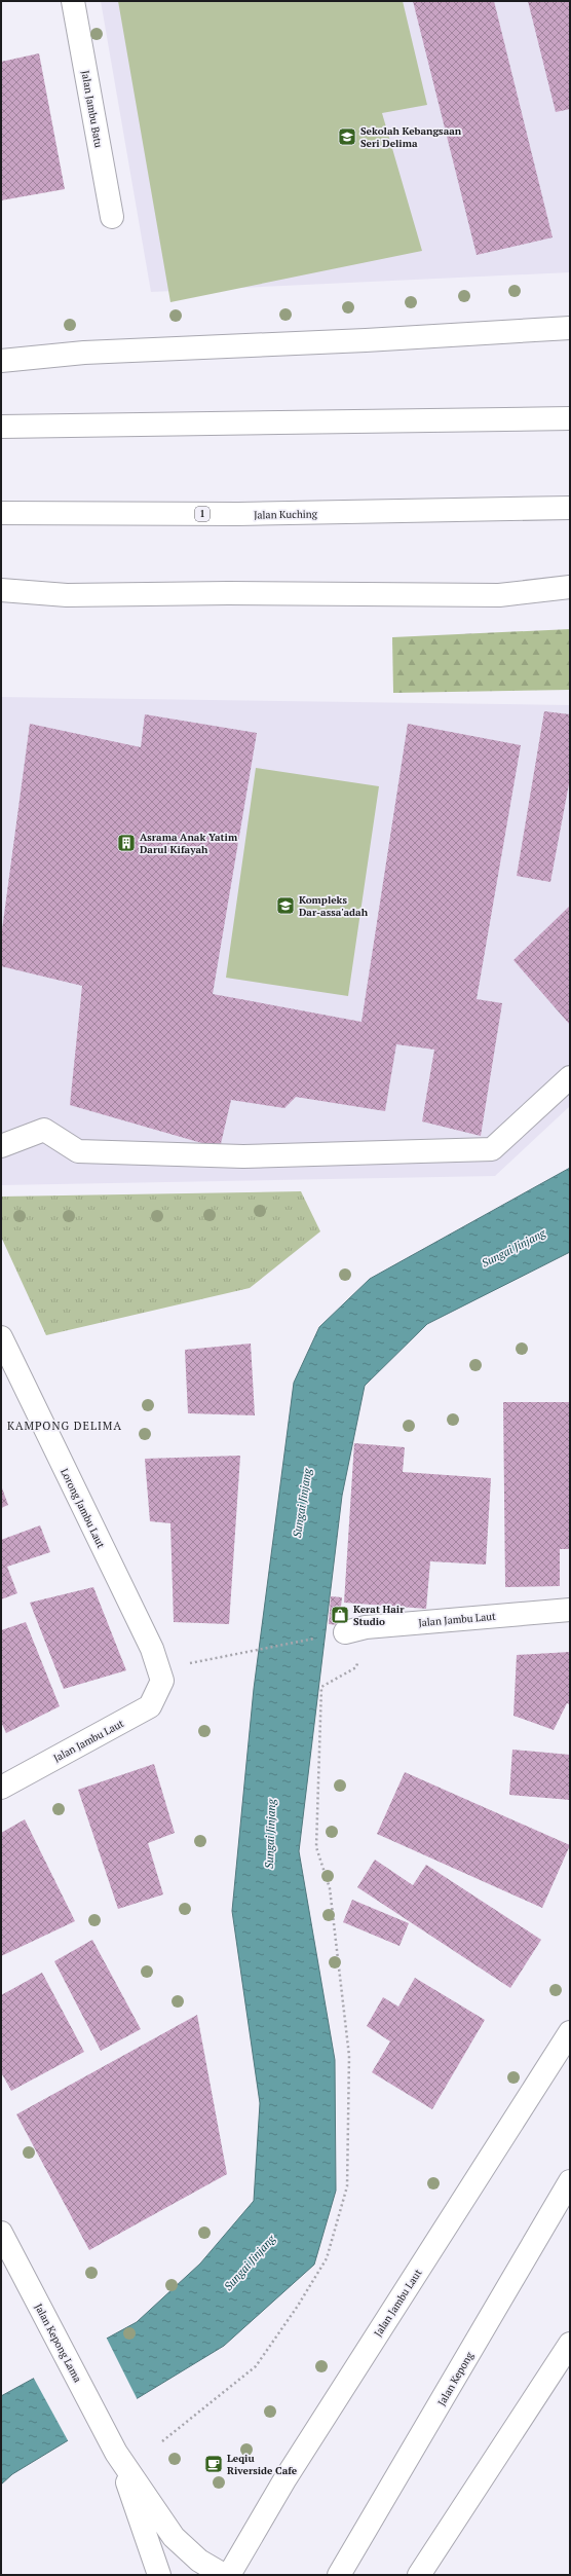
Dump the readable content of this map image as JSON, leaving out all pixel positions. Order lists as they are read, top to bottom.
{
  "streets": {
    "main road": [
      "Jalan Jambu Batu",
      "1",
      "Jalan Kuching",
      "Lorong Jambu Laut",
      "Jalan Jambu Laut",
      "Jalan Kepong Lama",
      "Jalan Kepong"
    ]
  },
  "crossings": [
    ["Lorong Jambu Laut", "Jalan Jambu Laut"]
  ],
  "districts": ["KAMPONG DELIMA"],
  "water": ["Sungai Jinjang"],
  "places": {
    "school or university": ["Sekolah Kebangsaan Seri Delima", "Kompleks Dar-assa'adah"],
    "building": ["Asrama Anak Yatim Darul Kifayah"],
    "shop": ["Kerat Hair Studio"],
    "cafe": ["Leqiu Riverside Cafe"]
  }
}
